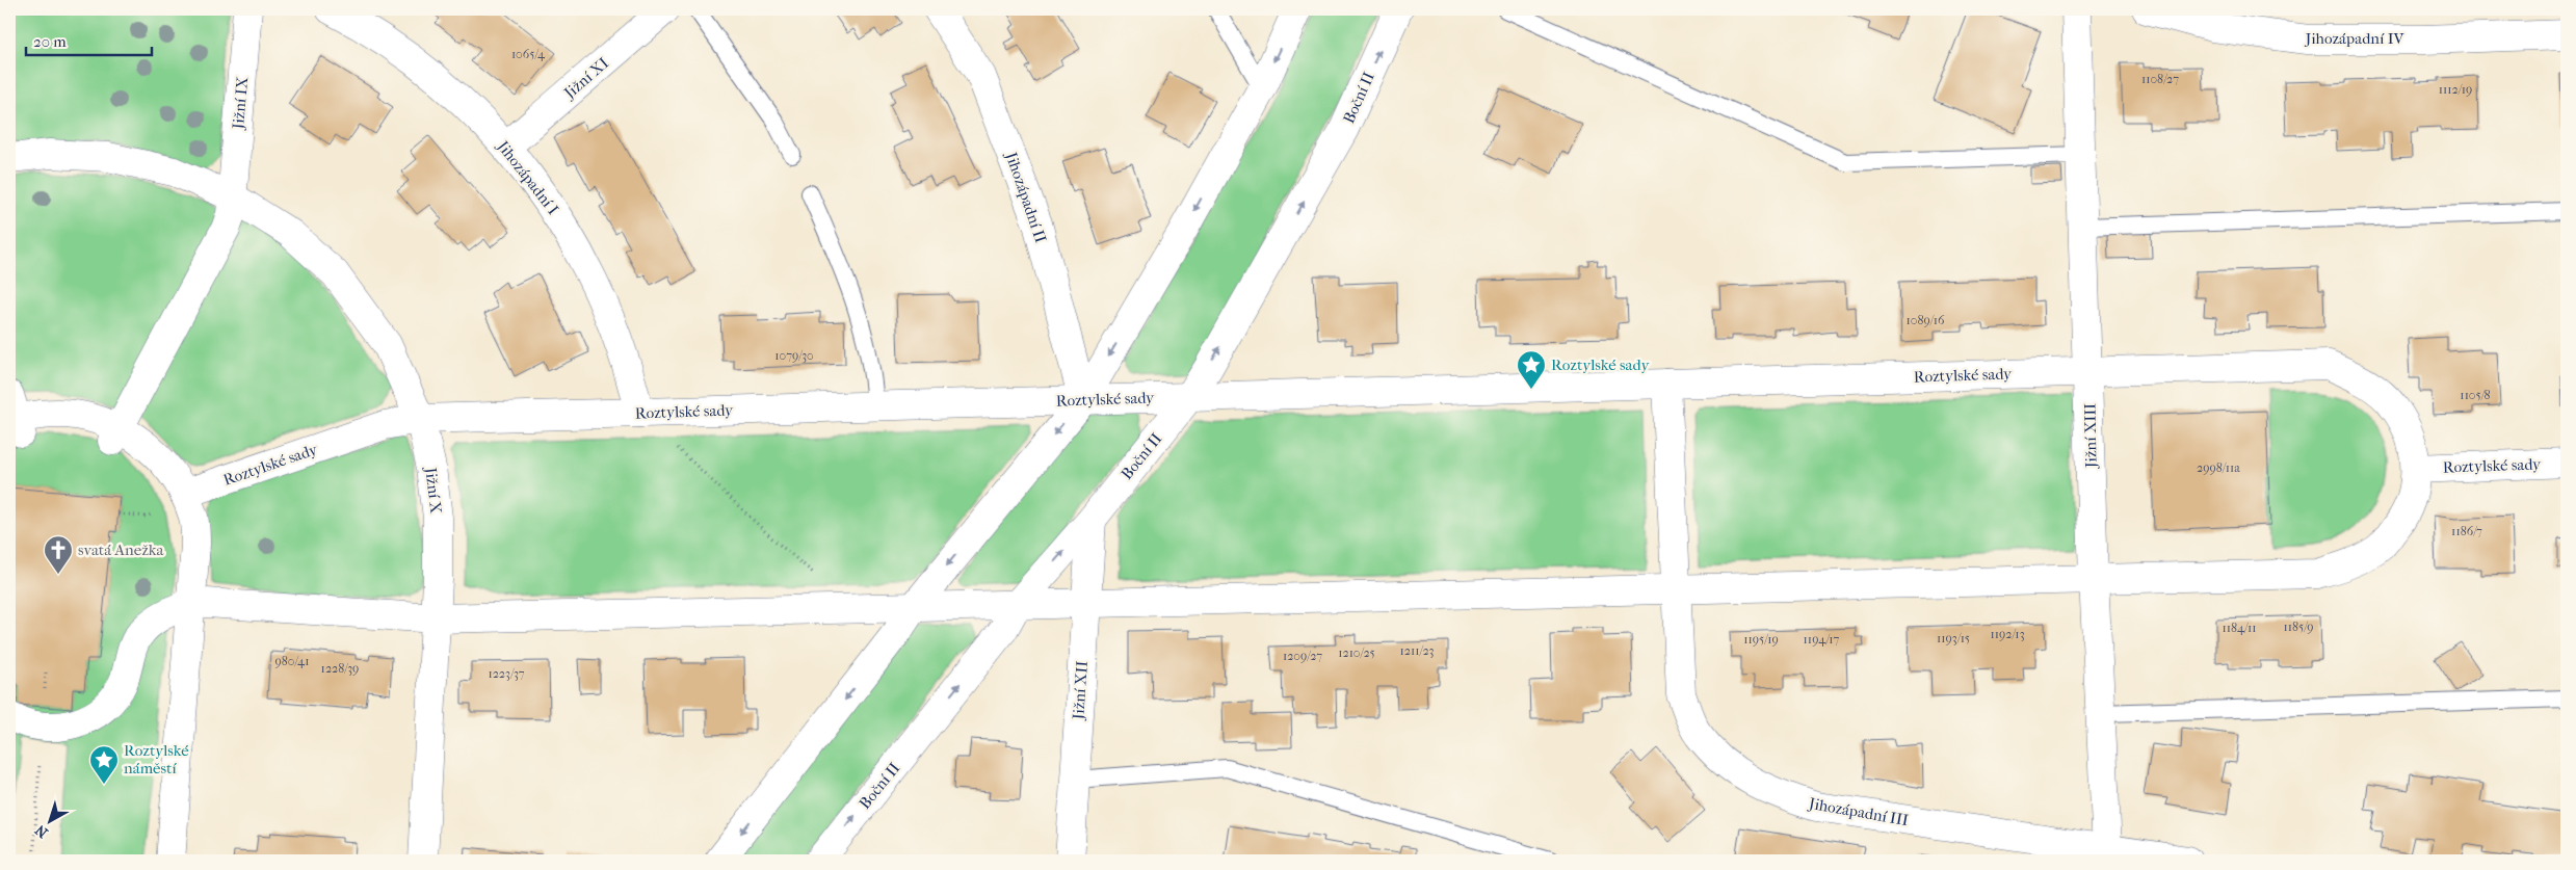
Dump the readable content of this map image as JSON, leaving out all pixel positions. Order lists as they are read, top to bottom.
{
  "streets": {
    "street": [
      "Jihozápadní IV",
      "Jižní XI",
      "Boční II",
      "Jižní IX",
      "Jihozápadní I",
      "Jihozápadní II",
      "Roztylské sady",
      "Jižní XIII",
      "Jižní X",
      "Jižní XII",
      "Jihozápadní III"
    ]
  },
  "crossings": [
    ["Jižní XI", "Jihozápadní I"],
    ["Boční II", "Roztylské sady"],
    ["Boční II", "Jižní XII"],
    ["Jižní IX", "Jižní X"],
    ["Jihozápadní I", "Roztylské sady"],
    ["Jihozápadní II", "Roztylské sady"],
    ["Roztylské sady", "Jižní XIII"],
    ["Roztylské sady", "Jižní X"],
    ["Roztylské sady", "Jižní XII"],
    ["Roztylské sady", "Jihozápadní III"],
    ["Jižní XIII", "Jihozápadní III"]
  ],
  "places": {
    "place": ["Roztylské sady", "Roztylské náměstí"],
    "church": ["svatá Anežka"]
  },
  "house_numbers": [
    "1065/4",
    "1108/27",
    "1112/19",
    "1089/16",
    "1079/30",
    "1105/8",
    "2998/11a",
    "1186/7",
    "1185/9",
    "1184/11",
    "1192/13",
    "1193/15",
    "1195/19",
    "1194/17",
    "1211/23",
    "1210/25",
    "1209/27",
    "980/41",
    "1228/39",
    "1223/37"
  ],
  "scale_bar": "20 m",
  "north": "bottom left"
}
